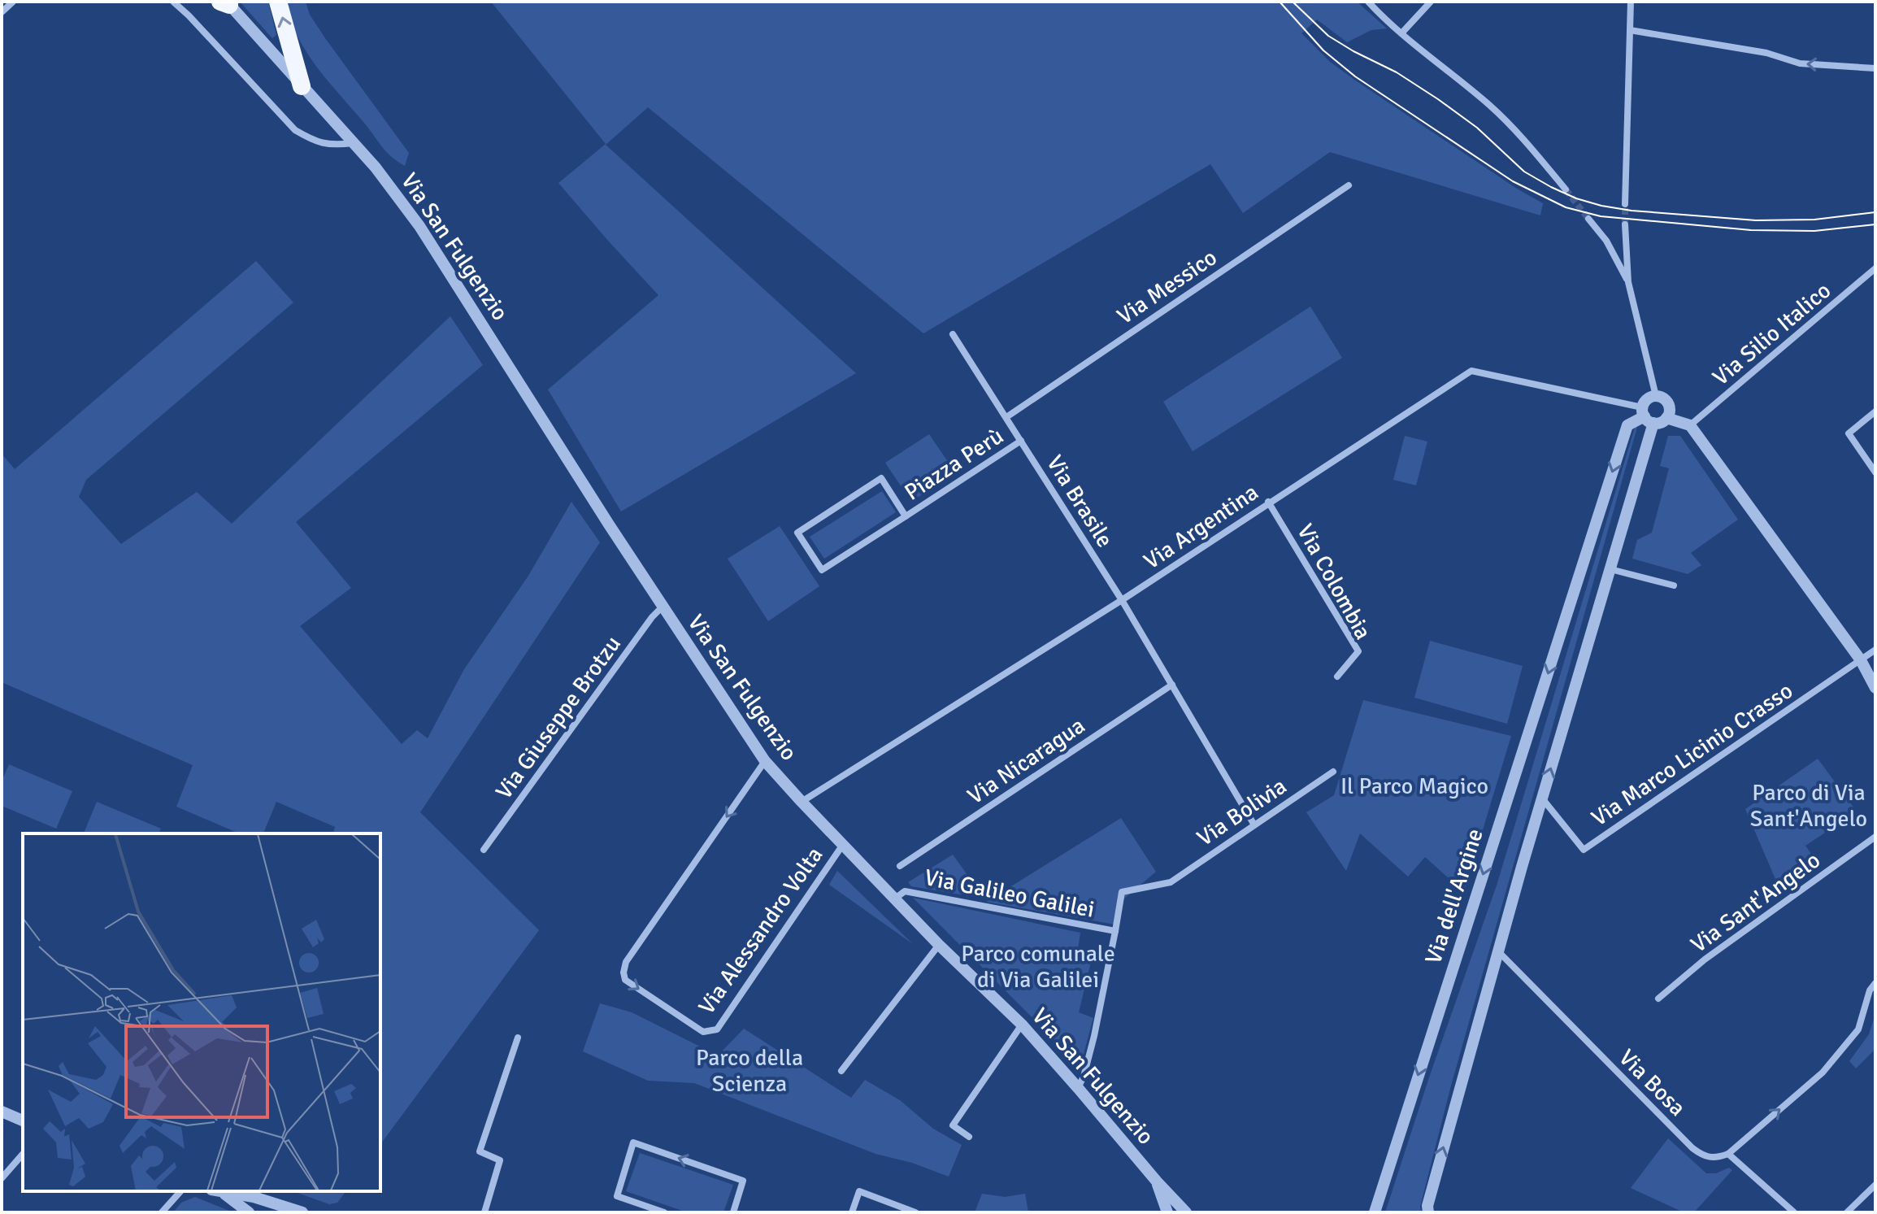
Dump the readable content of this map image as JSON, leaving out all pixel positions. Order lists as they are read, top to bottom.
{
  "streets": {
    "street": [
      "Via San Fulgenzio",
      "Via Messico",
      "Via Silio Italico",
      "Piazza Perù",
      "Via Brasile",
      "Via Argentina",
      "Via Colombia",
      "Via Giuseppe Brotzu",
      "Via Marco Licinio Crasso",
      "Via Nicaragua",
      "Via Bolivia",
      "Via Galileo Galilei",
      "Via dell'Argine",
      "Via Sant'Angelo",
      "Via Alessandro Volta",
      "Via Bosa"
    ]
  },
  "crossings": [
    ["Via San Fulgenzio", "Via Argentina"],
    ["Via San Fulgenzio", "Via Giuseppe Brotzu"],
    ["Via San Fulgenzio", "Via Galileo Galilei"],
    ["Via San Fulgenzio", "Via Alessandro Volta"],
    ["Via Messico", "Via Brasile"],
    ["Piazza Perù", "Via Brasile"],
    ["Via Brasile", "Via Argentina"],
    ["Via Brasile", "Via Nicaragua"],
    ["Via Brasile", "Via Bolivia"],
    ["Via Argentina", "Via Colombia"],
    ["Via Argentina", "Via dell'Argine"],
    ["Via Bolivia", "Via Galileo Galilei"]
  ],
  "parks": [
    "Il Parco Magico",
    "Parco di Via Sant'Angelo",
    "Parco comunale di Via Galilei",
    "Parco della Scienza"
  ]
}
